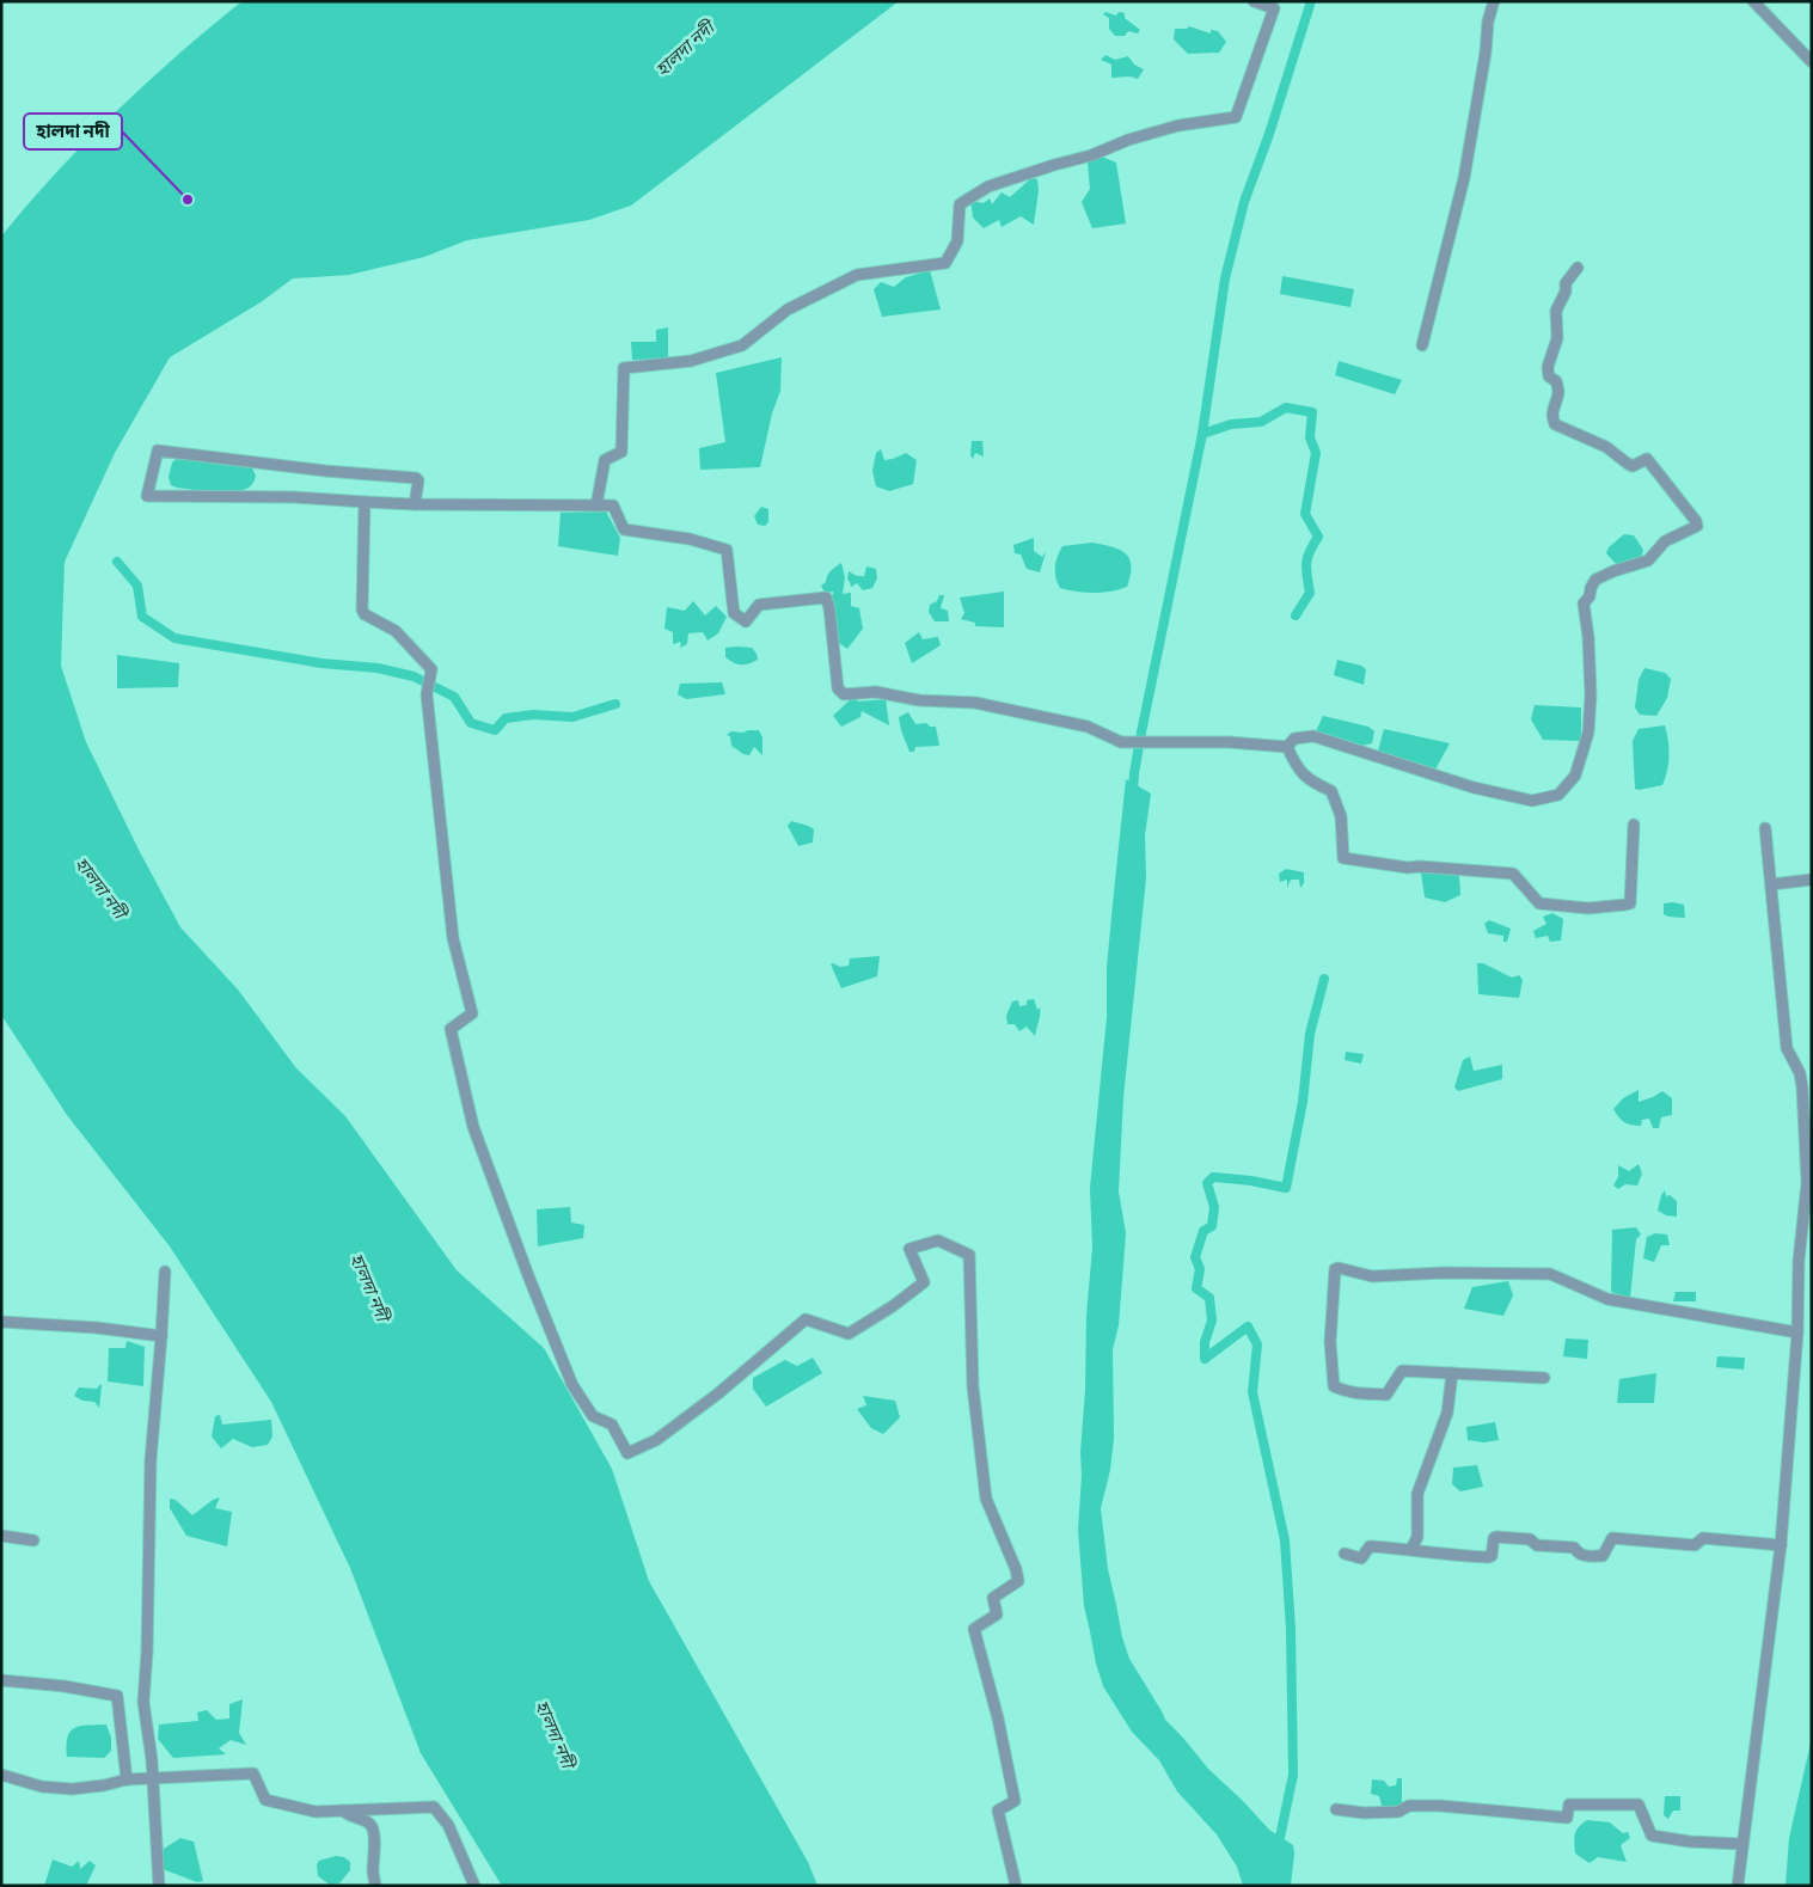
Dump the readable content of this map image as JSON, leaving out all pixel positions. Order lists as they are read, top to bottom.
{
  "water": ["হালদা নদী"],
  "places": ["হালদা নদী"]
}
